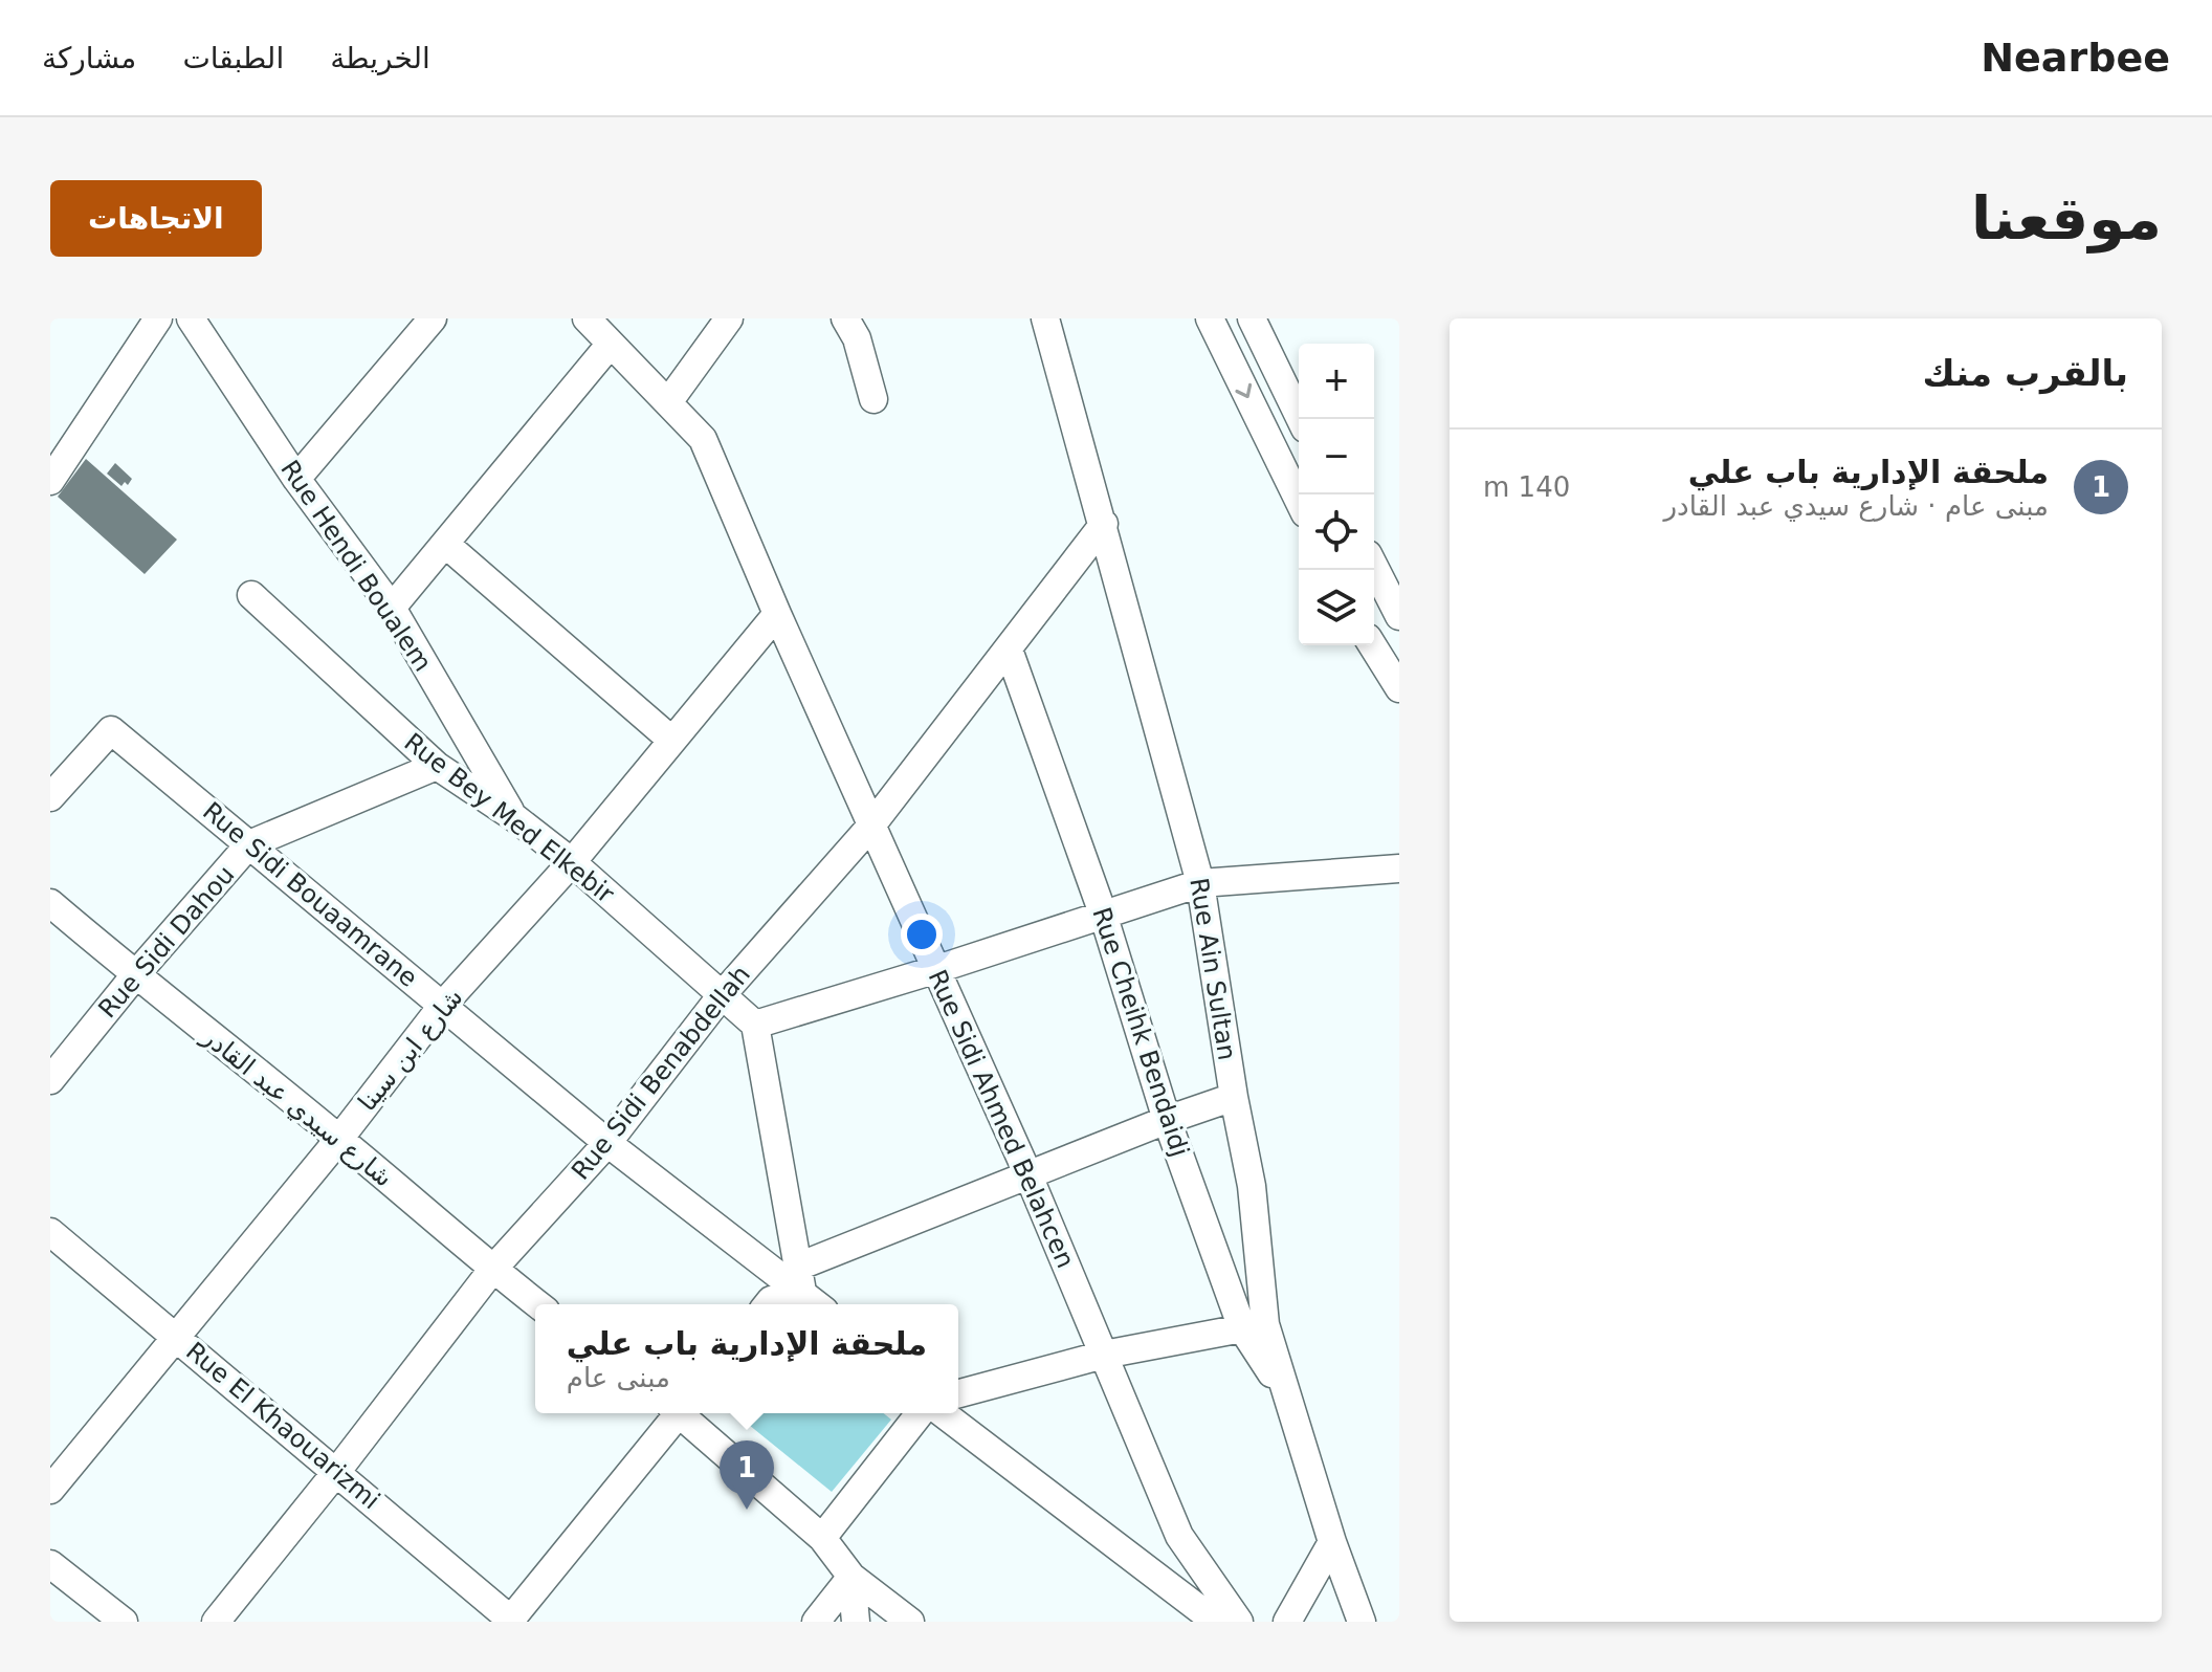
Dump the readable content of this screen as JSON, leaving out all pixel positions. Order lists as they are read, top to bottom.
{
  "streets": {
    "street": [
      "Rue Hendi Boualem",
      "Rue Bey Med Elkebir",
      "Rue Sidi Bouaamrane",
      "Rue Sidi Dahou",
      "Rue Ain Sultan",
      "Rue Cheihk Bendaidj",
      "شارع ابن سينا",
      "Rue Sidi Benabdellah",
      "شارع سيدي عبد القادر",
      "Rue Sidi Ahmed Belahcen",
      "Rue El Khaouarizmi"
    ]
  },
  "crossings": [
    ["Rue Hendi Boualem", "Rue Bey Med Elkebir"],
    ["Rue Bey Med Elkebir", "Rue Sidi Dahou"],
    ["Rue Bey Med Elkebir", "شارع ابن سينا"],
    ["Rue Bey Med Elkebir", "Rue Sidi Benabdellah"],
    ["Rue Sidi Bouaamrane", "Rue Sidi Dahou"],
    ["Rue Sidi Bouaamrane", "شارع ابن سينا"],
    ["Rue Sidi Bouaamrane", "Rue Sidi Benabdellah"],
    ["Rue Sidi Dahou", "شارع سيدي عبد القادر"],
    ["Rue Ain Sultan", "Rue Cheihk Bendaidj"],
    ["Rue Ain Sultan", "Rue Sidi Benabdellah"],
    ["Rue Cheihk Bendaidj", "Rue Sidi Benabdellah"],
    ["شارع ابن سينا", "شارع سيدي عبد القادر"],
    ["شارع ابن سينا", "Rue Sidi Ahmed Belahcen"],
    ["شارع ابن سينا", "Rue El Khaouarizmi"],
    ["Rue Sidi Benabdellah", "شارع سيدي عبد القادر"],
    ["Rue Sidi Benabdellah", "Rue Sidi Ahmed Belahcen"],
    ["Rue Sidi Benabdellah", "Rue El Khaouarizmi"]
  ],
  "page": {
    "header": "Nearbee",
    "nav": ["الخريطة", "الطبقات", "مشاركة"],
    "buttons": "الاتجاهات",
    "title": "موقعنا",
    "heading": "بالقرب منك",
    "map_buttons": ["+", "−"],
    "list": [
      {
        "mark": "1",
        "name": "ملحقة الإدارية باب علي",
        "note": "مبنى عام · شارع سيدي عبد القادر",
        "value": "140 m"
      }
    ],
    "popup": ["ملحقة الإدارية باب علي", "مبنى عام"],
    "pins": "1"
  }
}
